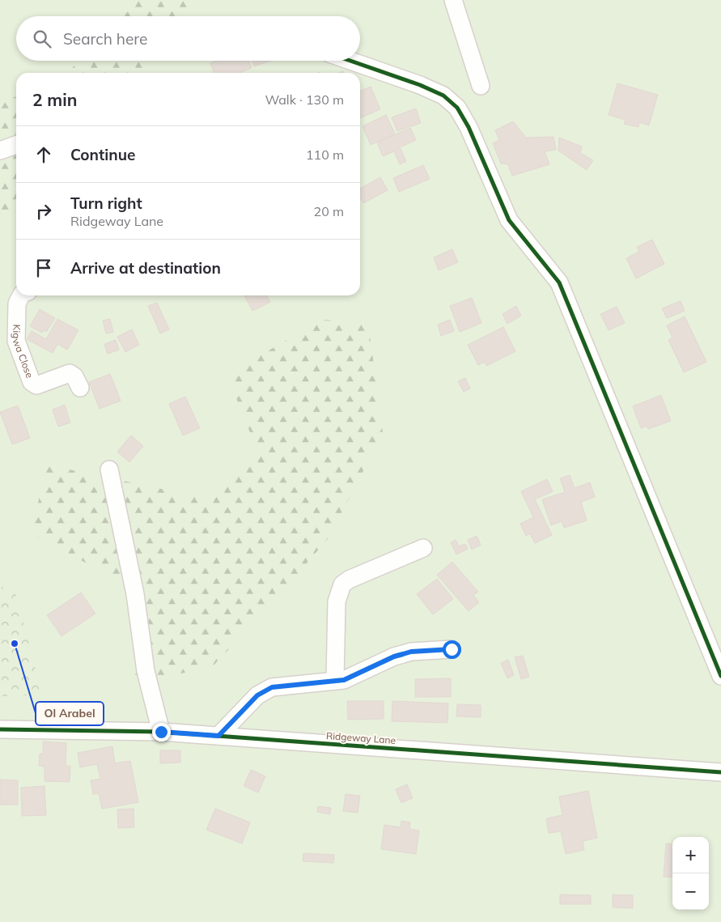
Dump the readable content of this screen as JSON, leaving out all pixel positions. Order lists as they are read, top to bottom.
{
  "streets": {
    "street": ["Kigwa Close", "Ridgeway Lane"]
  },
  "places": ["Ol Arabel"],
  "page": {
    "search": "Search here",
    "heading": ["2 min", "Walk · 130 m"],
    "list": [
      ["Continue", "110 m"],
      ["Turn right", "Ridgeway Lane", "20 m"],
      "Arrive at destination"
    ],
    "map_buttons": ["+", "−"]
  }
}
